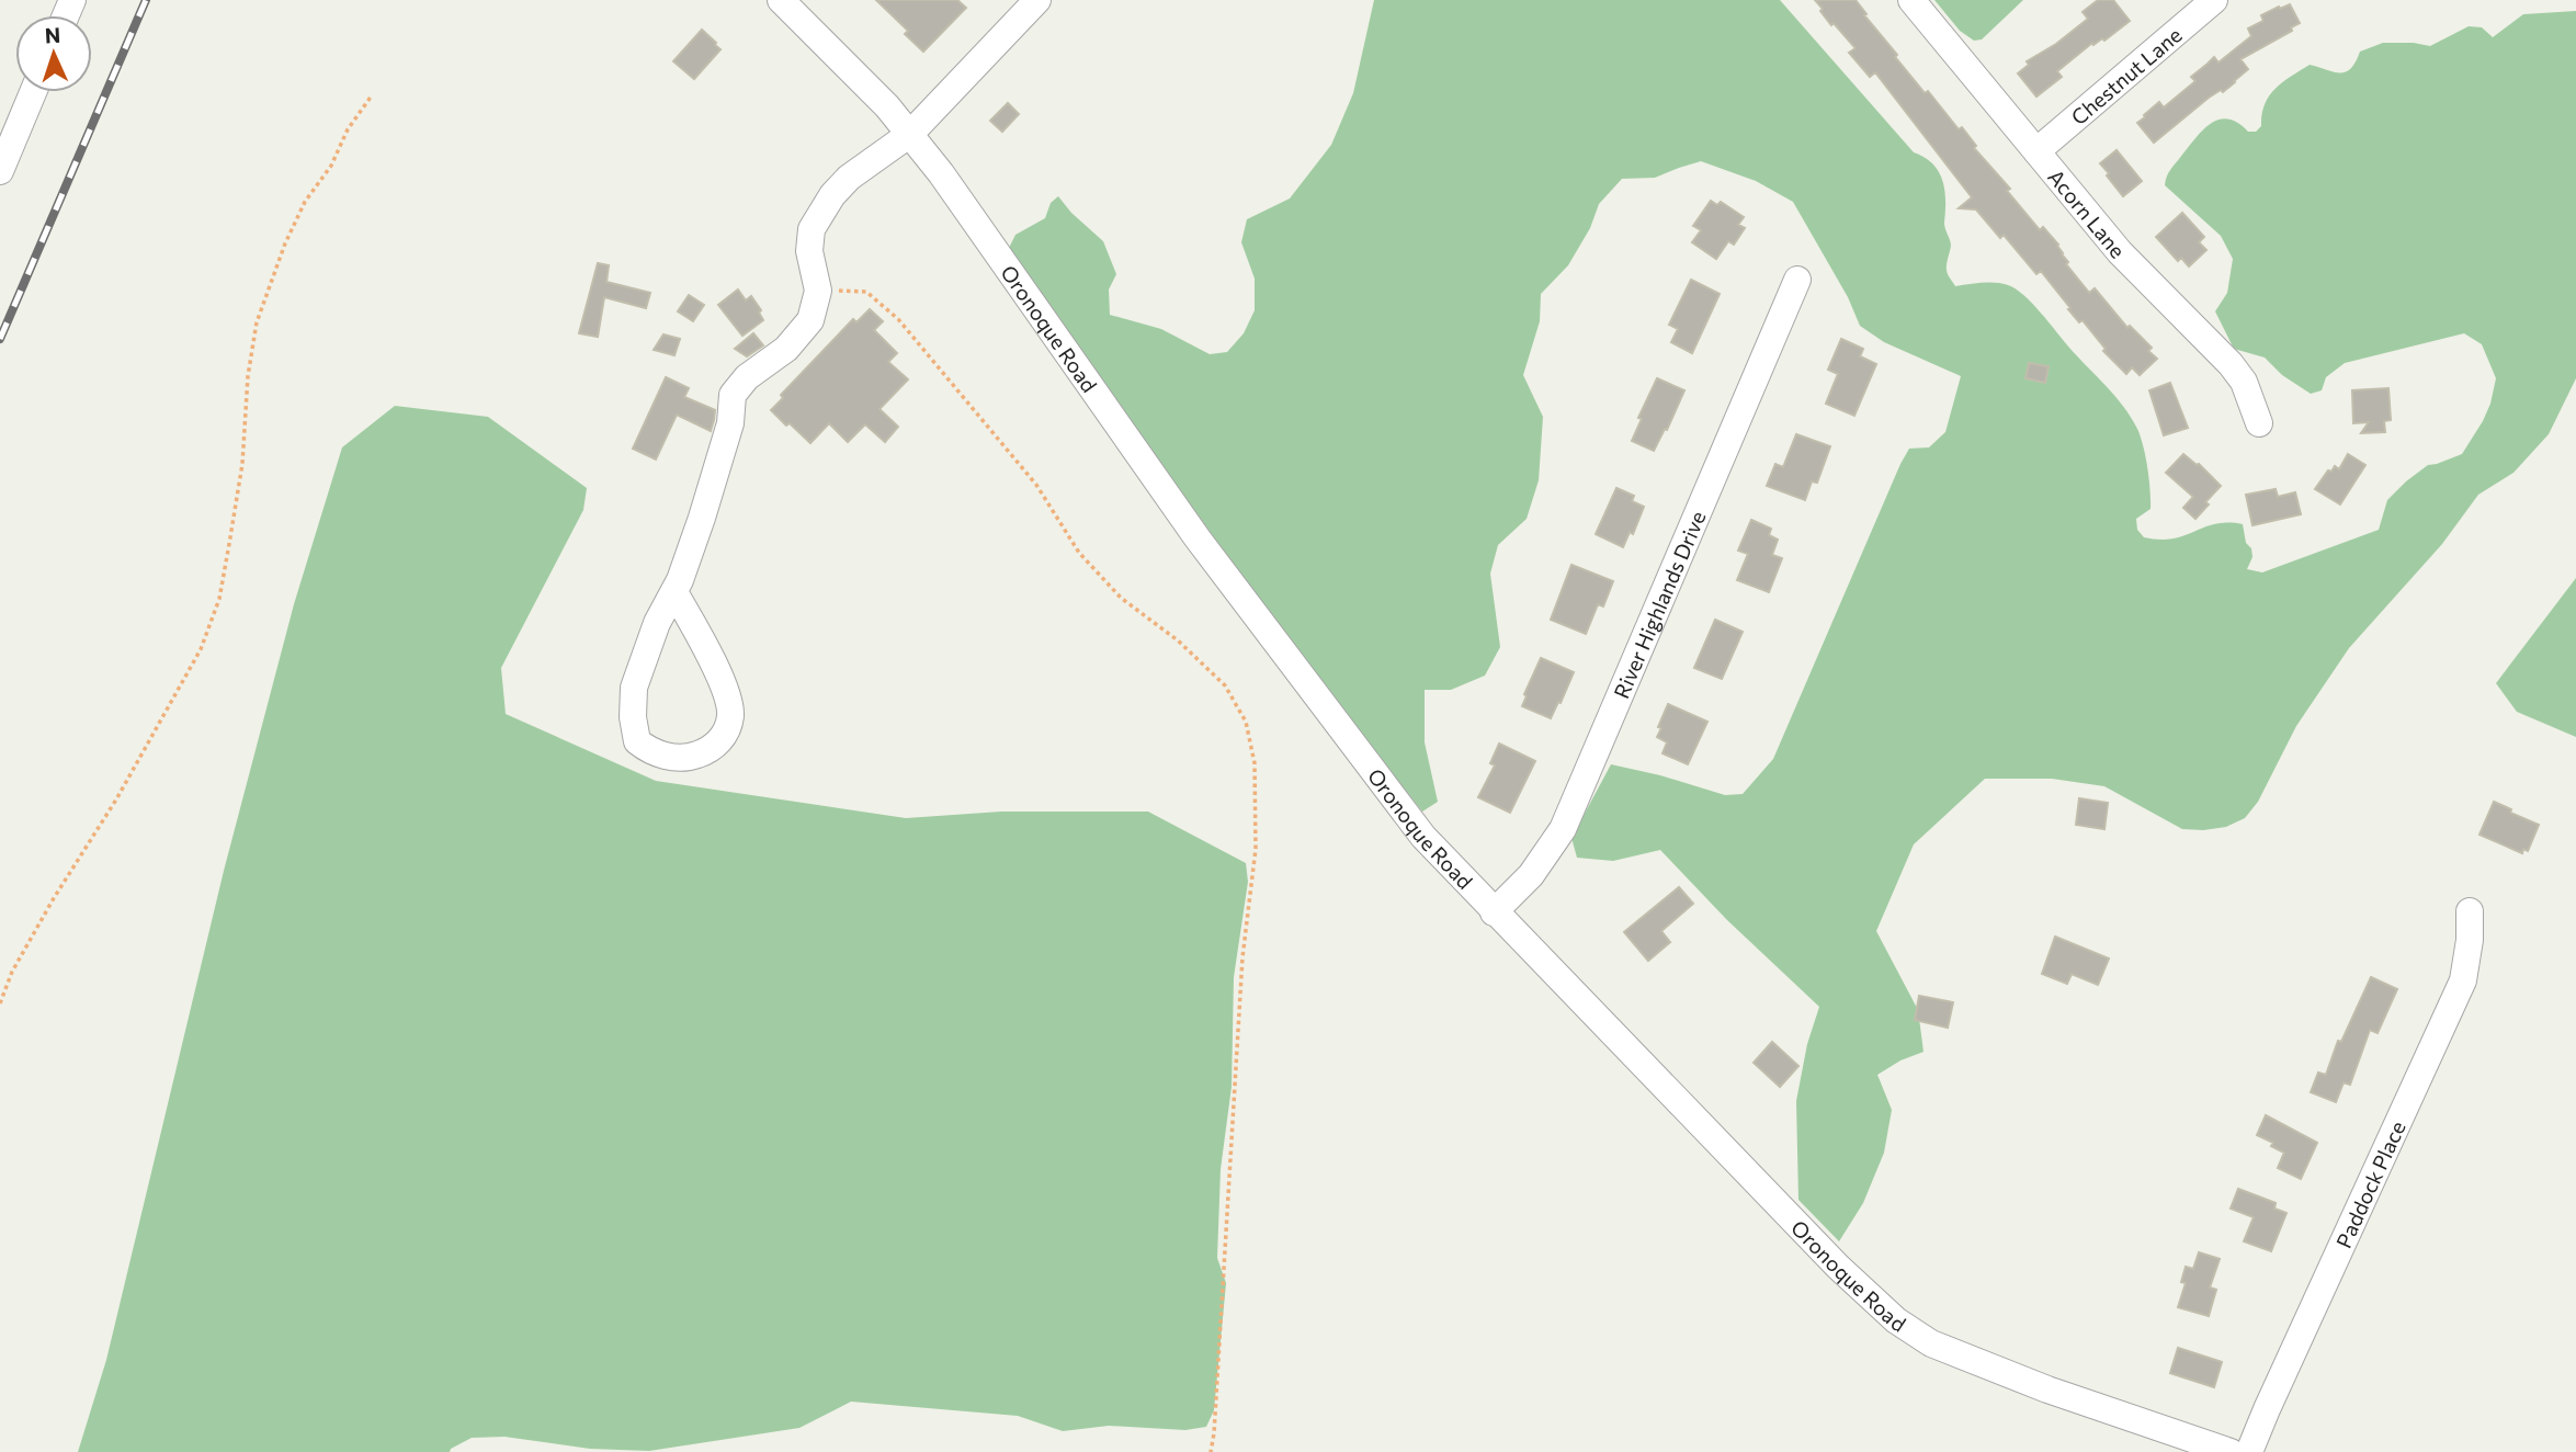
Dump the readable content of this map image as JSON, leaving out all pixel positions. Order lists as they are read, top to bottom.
{
  "streets": {
    "street": [
      "Chestnut Lane",
      "Acorn Lane",
      "Oronoque Road",
      "River Highlands Drive",
      "Paddock Place"
    ]
  },
  "crossings": [
    ["Chestnut Lane", "Acorn Lane"],
    ["Oronoque Road", "River Highlands Drive"]
  ],
  "north": "top"
}
